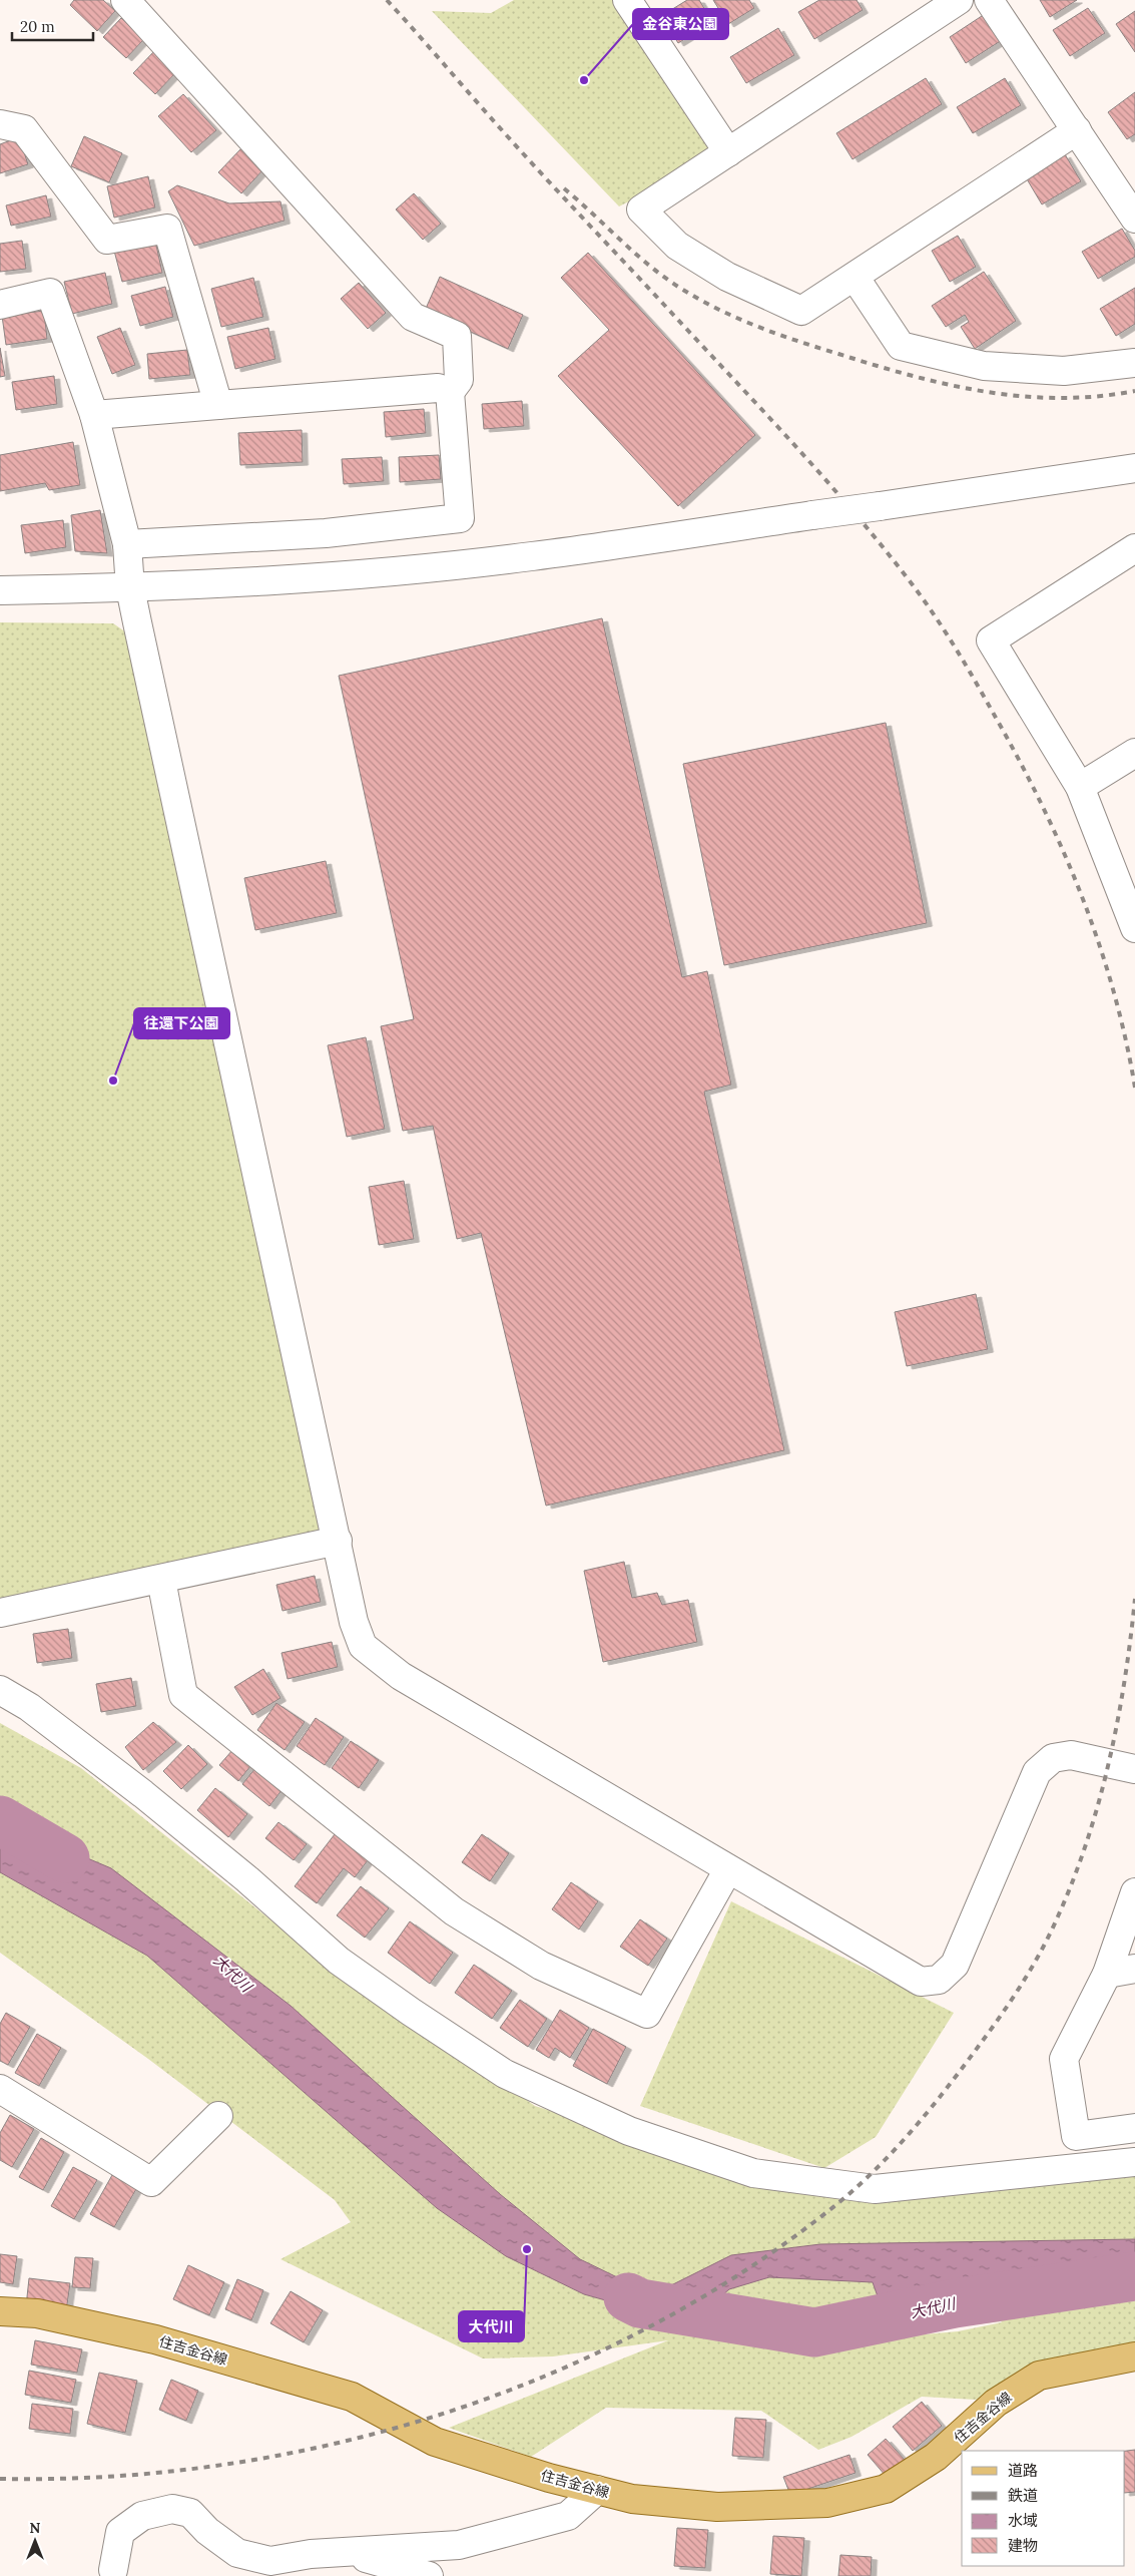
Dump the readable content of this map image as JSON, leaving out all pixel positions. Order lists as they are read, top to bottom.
{
  "streets": {
    "main road": ["住吉金谷線"]
  },
  "water": ["大代川"],
  "places": ["金谷東公園", "往還下公園", "大代川"],
  "legend": [
    "道路",
    "鉄道",
    "水域",
    "建物"
  ],
  "scale_bar": "20 m",
  "north": "top"
}
